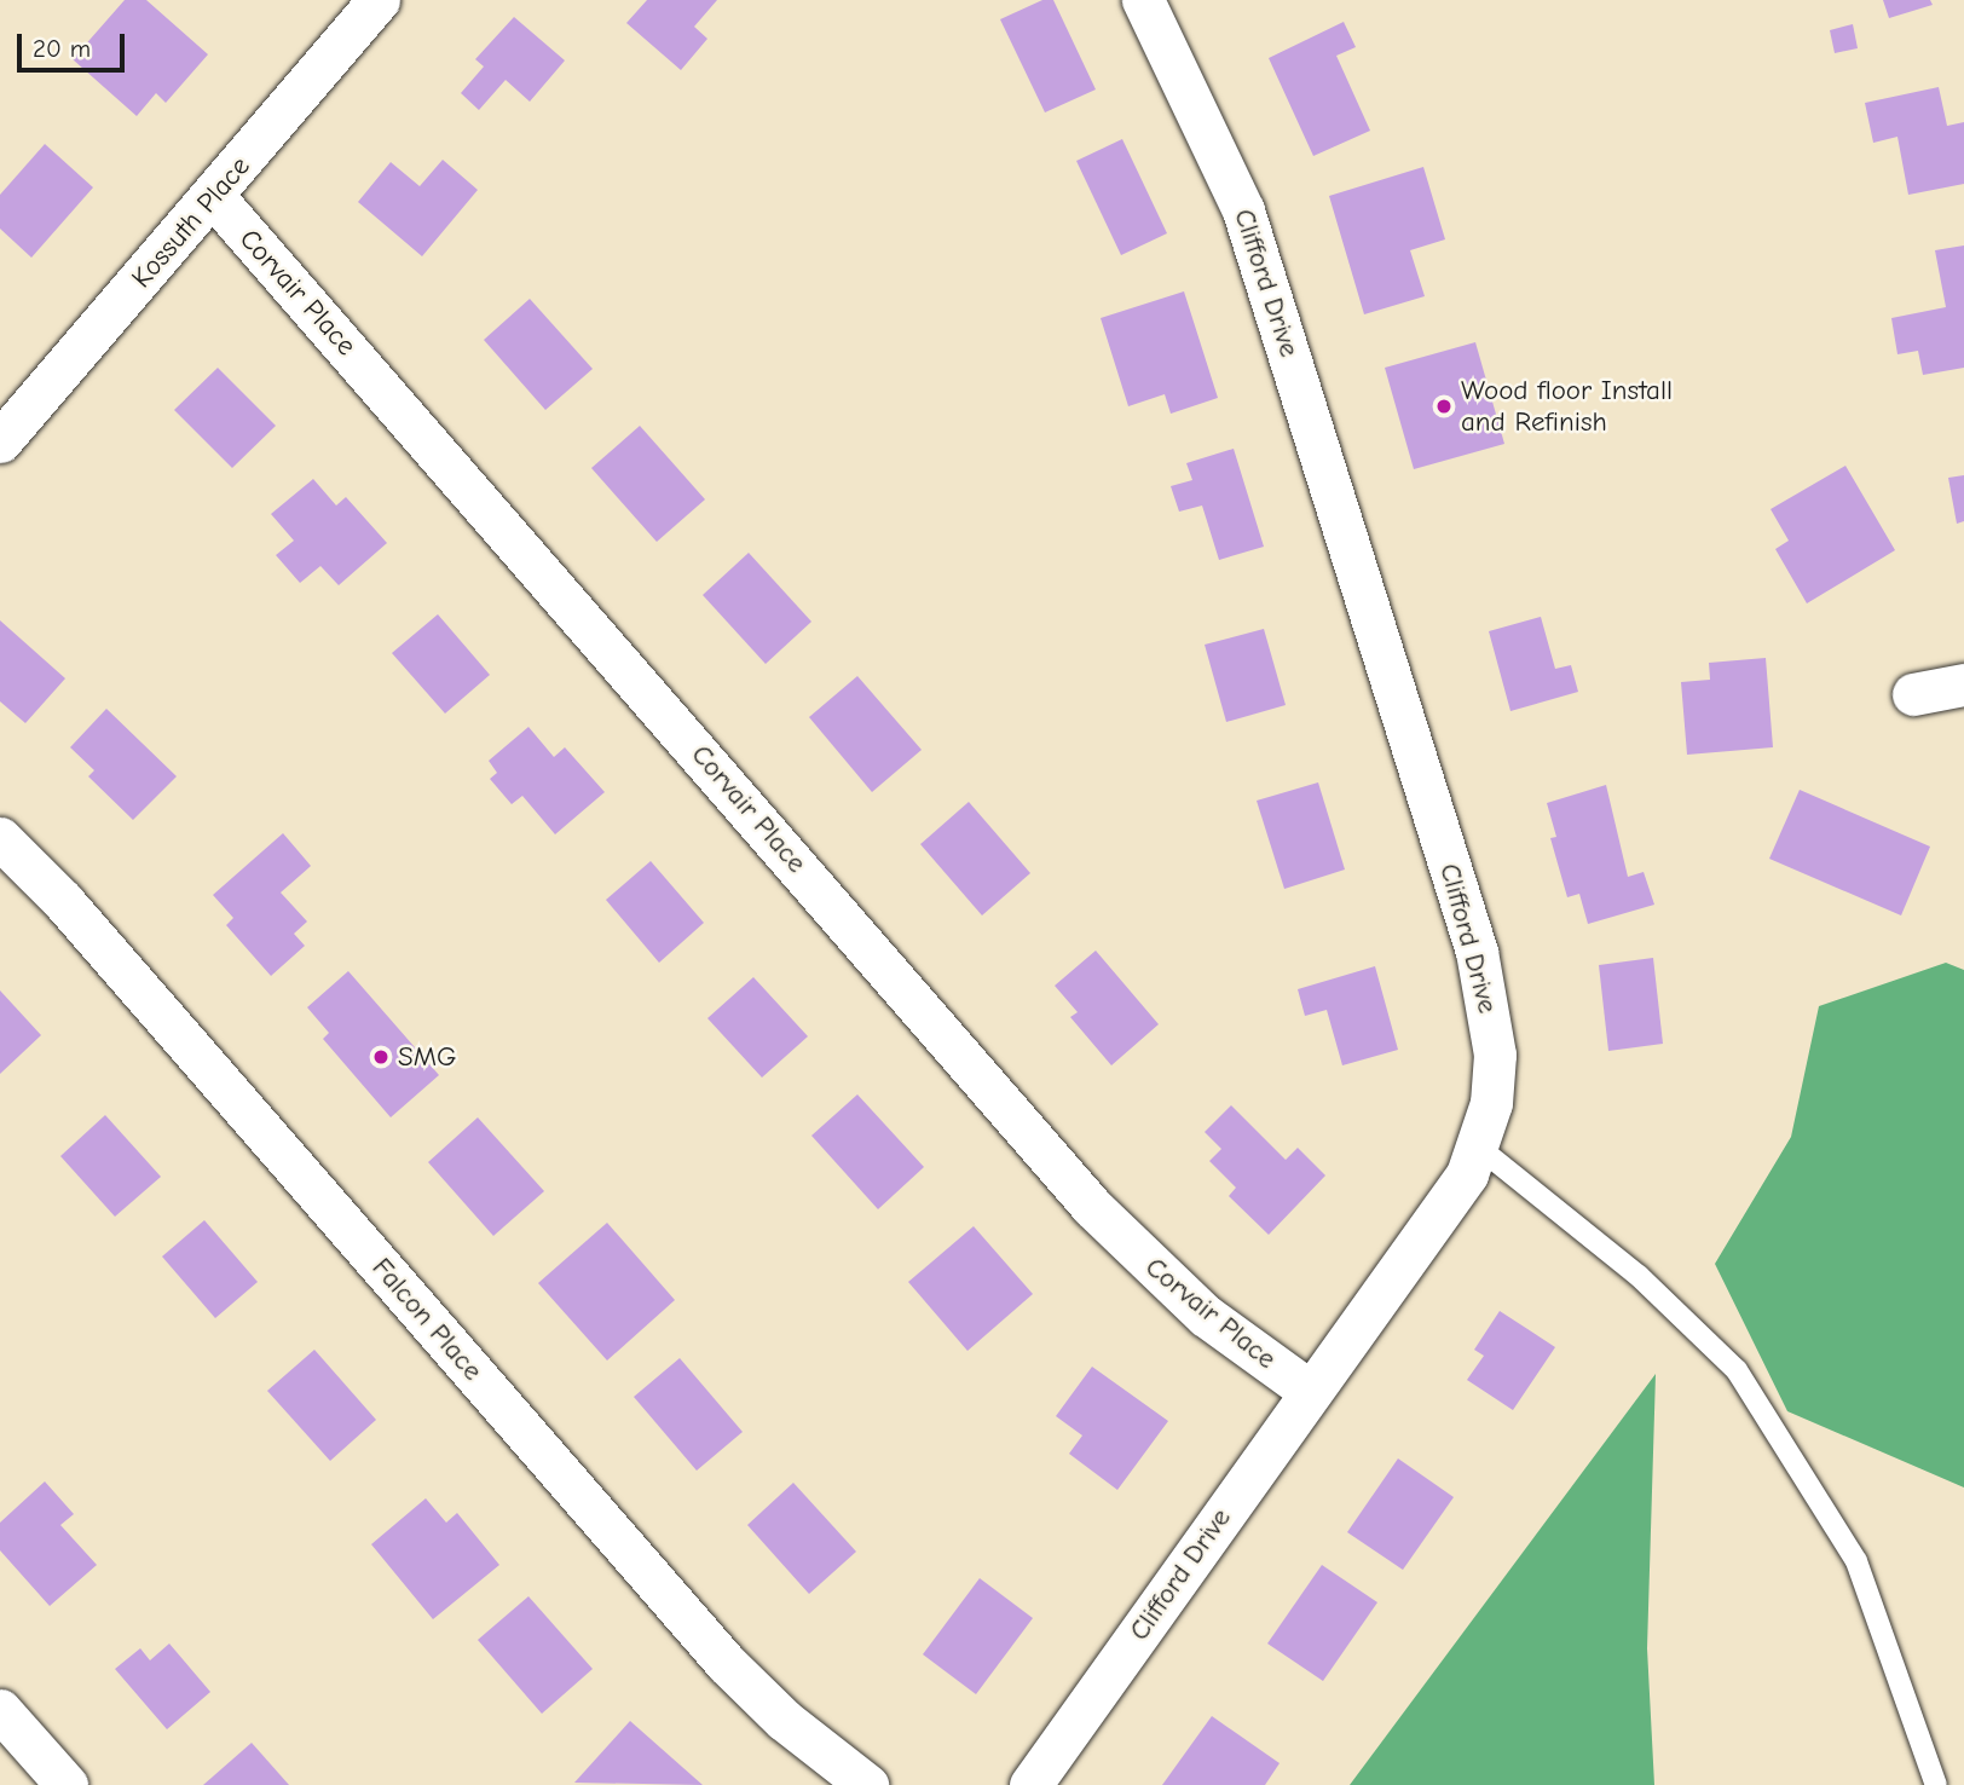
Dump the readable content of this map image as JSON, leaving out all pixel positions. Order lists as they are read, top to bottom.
{
  "streets": {
    "street": [
      "Kossuth Place",
      "Clifford Drive",
      "Corvair Place",
      "Falcon Place"
    ]
  },
  "crossings": [
    ["Kossuth Place", "Corvair Place"],
    ["Clifford Drive", "Corvair Place"]
  ],
  "places": ["Wood floor Install and Refinish", "SMG"],
  "scale_bar": "20 m"
}
